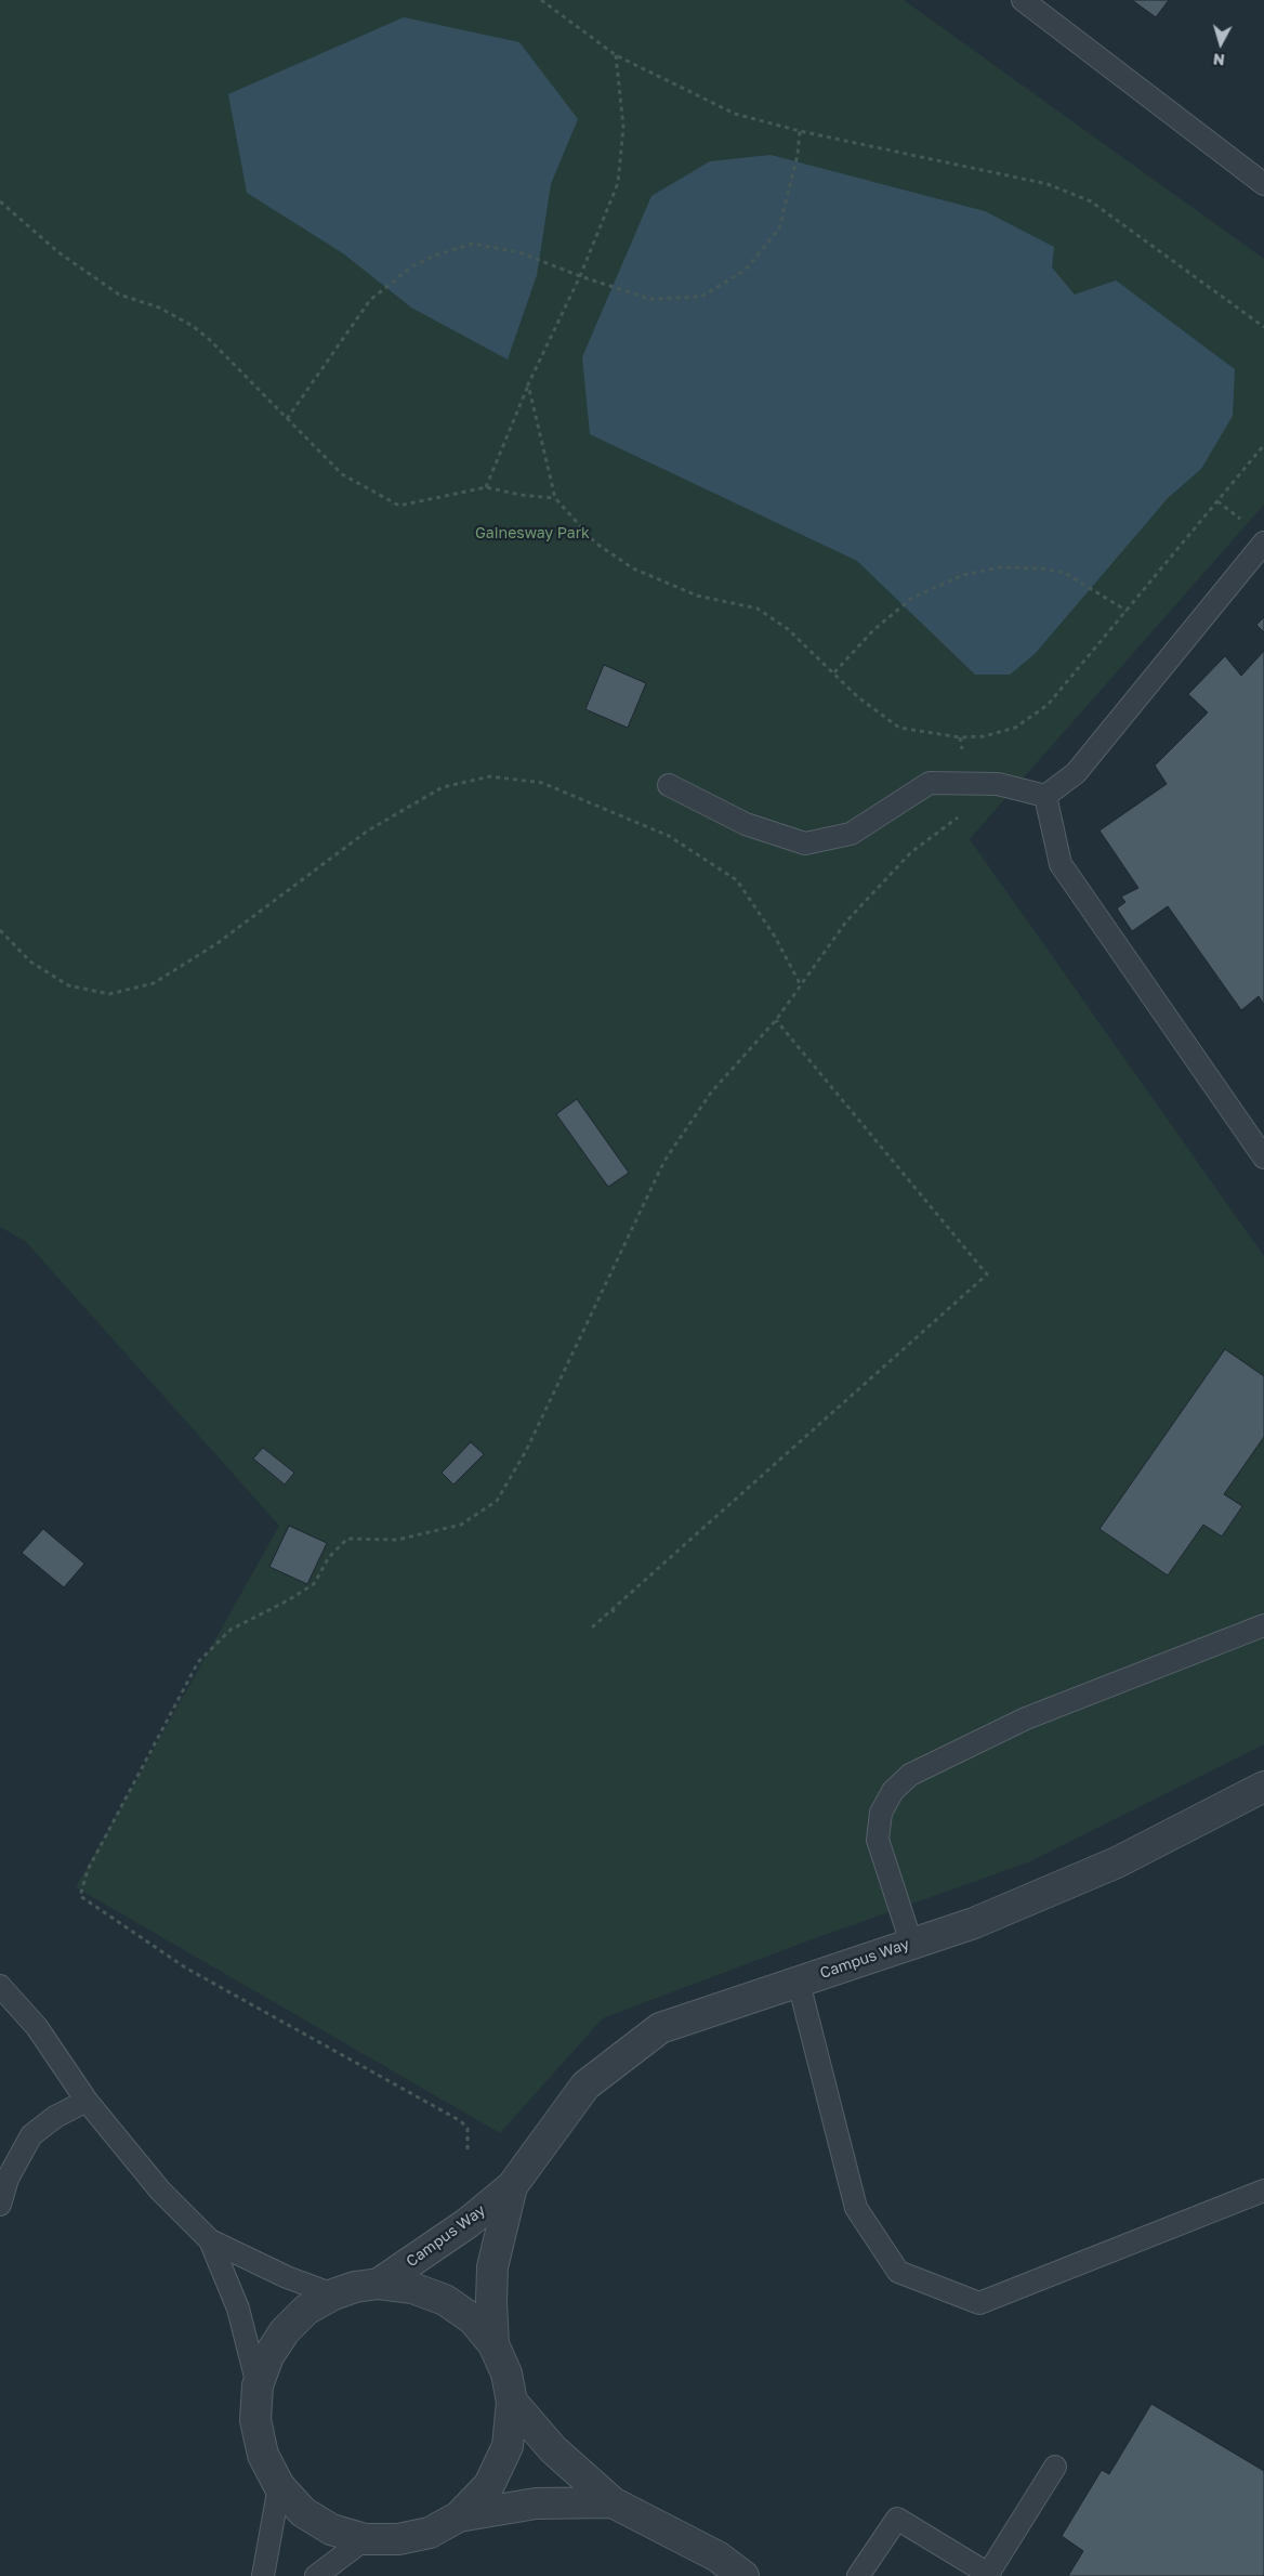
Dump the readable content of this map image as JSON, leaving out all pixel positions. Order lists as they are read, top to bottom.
{
  "streets": {
    "street": ["Campus Way"]
  },
  "parks": ["Gainesway Park"],
  "north": "bottom"
}
